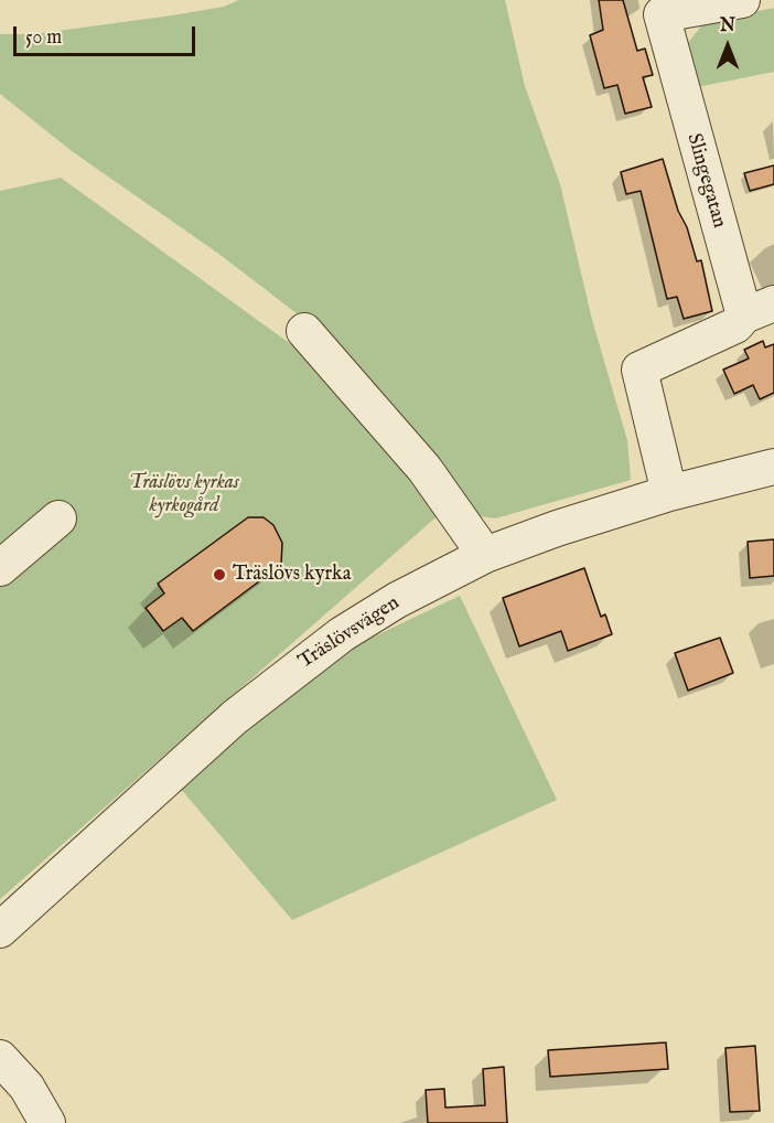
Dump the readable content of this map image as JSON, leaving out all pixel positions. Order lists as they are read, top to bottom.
{
  "streets": {
    "street": ["Slingegatan", "Träslövsvägen"]
  },
  "parks": ["Träslövs kyrkas kyrkogård"],
  "places": ["Träslövs kyrka"],
  "scale_bar": "50 m",
  "north": "top"
}
